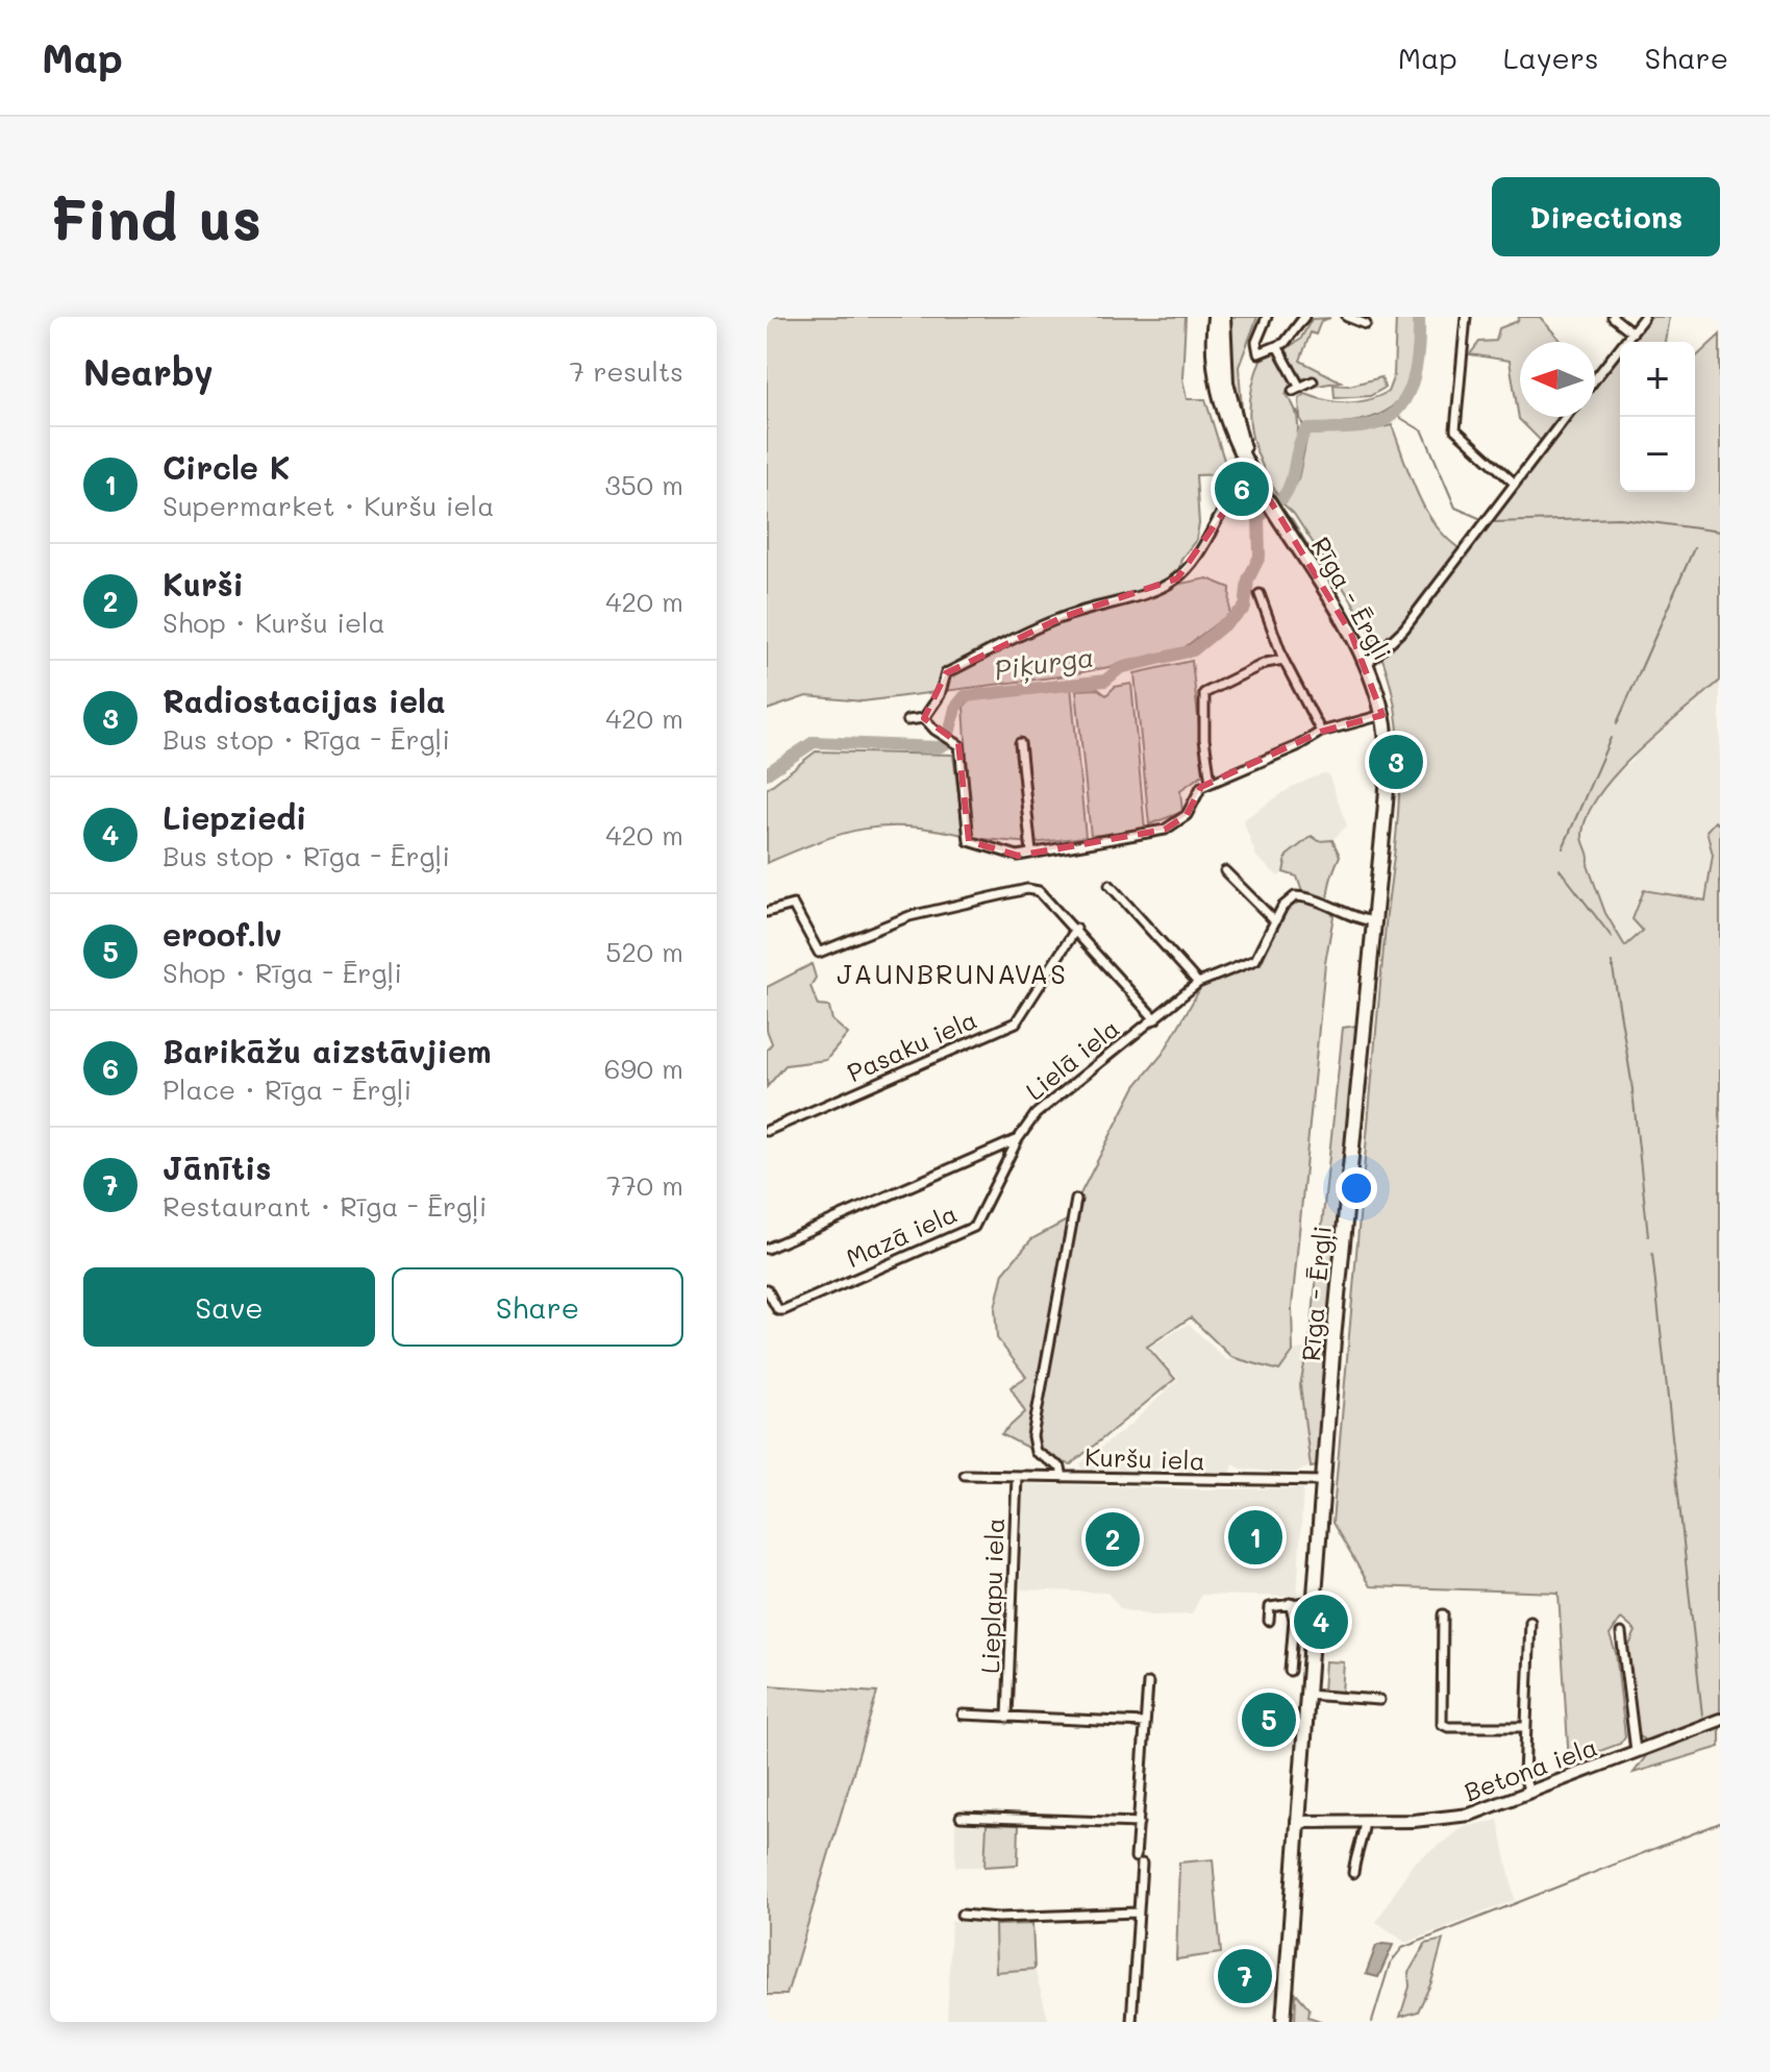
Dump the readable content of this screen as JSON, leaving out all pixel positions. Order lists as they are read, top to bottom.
{
  "streets": {
    "main road": ["Rīga - Ērgļi", "Betona iela"],
    "street": [
      "Pasaku iela",
      "Lielā iela",
      "Mazā iela",
      "Kuršu iela",
      "Lieplapu iela"
    ]
  },
  "crossings": [
    ["Rīga - Ērgļi", "Lielā iela"],
    ["Rīga - Ērgļi", "Kuršu iela"],
    ["Rīga - Ērgļi", "Betona iela"],
    ["Lielā iela", "Mazā iela"],
    ["Kuršu iela", "Lieplapu iela"]
  ],
  "districts": ["JAUNBRUNAVAS"],
  "water": ["Piķurga"],
  "north": "left",
  "page": {
    "header": "Map",
    "nav": ["Map", "Layers", "Share"],
    "buttons": [
      "Directions",
      ["Save", "Share"]
    ],
    "title": "Find us",
    "heading": ["Nearby", "7 results"],
    "map_buttons": ["+", "−"],
    "list": [
      {
        "mark": "1",
        "name": "Circle K",
        "note": "Supermarket · Kuršu iela",
        "value": "350 m"
      },
      {
        "mark": "2",
        "name": "Kurši",
        "note": "Shop · Kuršu iela",
        "value": "420 m"
      },
      {
        "mark": "3",
        "name": "Radiostacijas iela",
        "note": "Bus stop · Rīga - Ērgļi",
        "value": "420 m"
      },
      {
        "mark": "4",
        "name": "Liepziedi",
        "note": "Bus stop · Rīga - Ērgļi",
        "value": "420 m"
      },
      {
        "mark": "5",
        "name": "eroof.lv",
        "note": "Shop · Rīga - Ērgļi",
        "value": "520 m"
      },
      {
        "mark": "6",
        "name": "Barikāžu aizstāvjiem",
        "note": "Place · Rīga - Ērgļi",
        "value": "690 m"
      },
      {
        "mark": "7",
        "name": "Jānītis",
        "note": "Restaurant · Rīga - Ērgļi",
        "value": "770 m"
      }
    ],
    "pins": [
      "6",
      "3",
      "1",
      "2",
      "4",
      "5",
      "7"
    ]
  }
}
